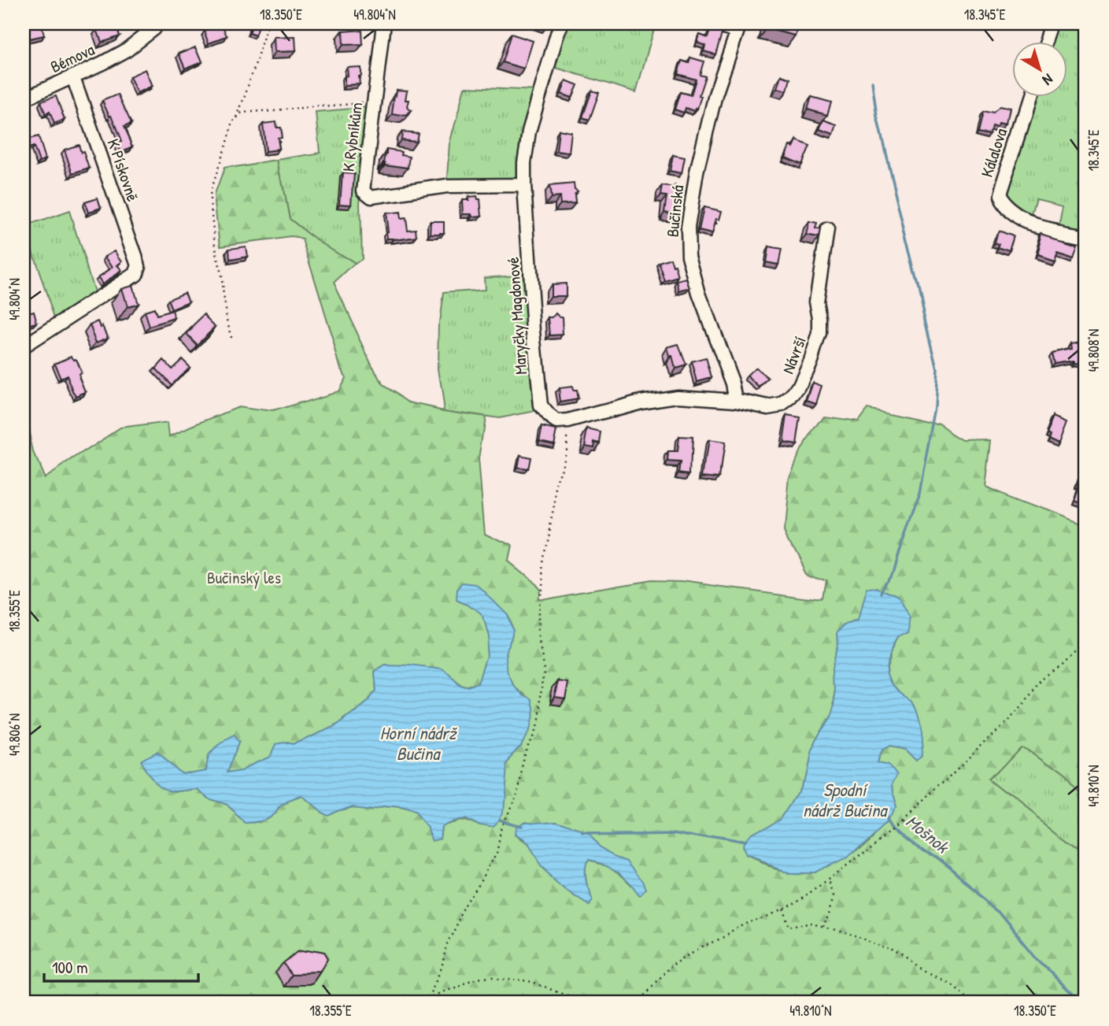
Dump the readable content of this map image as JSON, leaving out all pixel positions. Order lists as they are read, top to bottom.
{
  "streets": {
    "street": [
      "Bémova",
      "K Rybníkům",
      "Kálalova",
      "K Pískovně",
      "Bučinská",
      "Maryčky Magdonové",
      "Návrší"
    ]
  },
  "crossings": [
    ["Bémova", "K Pískovně"],
    ["K Rybníkům", "Maryčky Magdonové"],
    ["Bučinská", "Návrší"]
  ],
  "water": ["Horní nádrž Bučina", "Spodní nádrž Bučina", "Mošnok"],
  "parks": ["Bučinský les"],
  "scale_bar": "100 m",
  "north": "bottom right",
  "coordinates": [
    "18.350°E",
    "49.804°N",
    "18.345°E",
    "49.808°N",
    "18.355°E",
    "49.806°N",
    "49.810°N"
  ]
}
